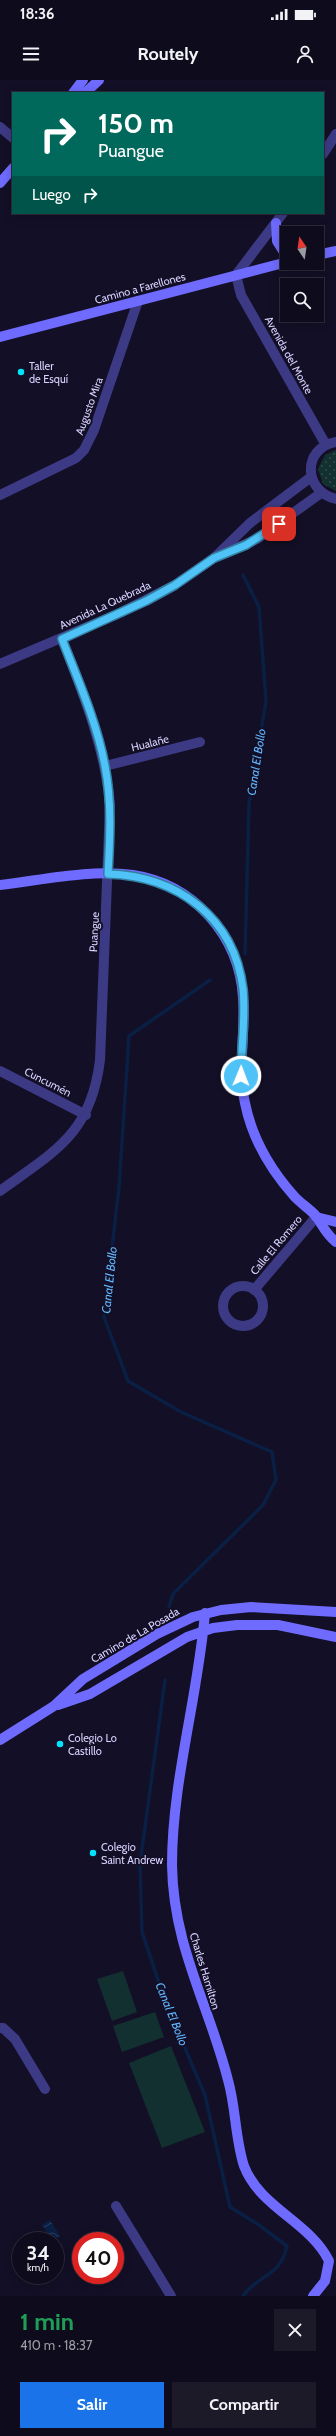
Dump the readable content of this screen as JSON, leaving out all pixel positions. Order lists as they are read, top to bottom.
{
  "streets": {
    "street": [
      "Camino a Farellones",
      "Avenida del Monte",
      "Augusto Mira",
      "Avenida La Quebrada",
      "Hualañe",
      "Puangue",
      "Cuncumén",
      "Calle El Romero",
      "Camino de La Posada",
      "Charles Hamilton"
    ]
  },
  "crossings": [
    ["Camino a Farellones", "Avenida del Monte"],
    ["Camino a Farellones", "Augusto Mira"],
    ["Avenida La Quebrada", "Puangue"],
    ["Hualañe", "Puangue"],
    ["Puangue", "Cuncumén"],
    ["Camino de La Posada", "Charles Hamilton"]
  ],
  "water": ["Canal El Bollo"],
  "places": ["Taller de Esquí", "Colegio Lo Castillo", "Colegio Saint Andrew"],
  "north": "top",
  "page": {
    "status": "18:36",
    "header": "Routely",
    "turn": ["150 m", "Puangue"],
    "then": "Luego",
    "speed": "34 km/h",
    "limit": "40",
    "heading": ["1 min", "410 m · 18:37"],
    "buttons": ["Salir", "Compartir"]
  }
}
